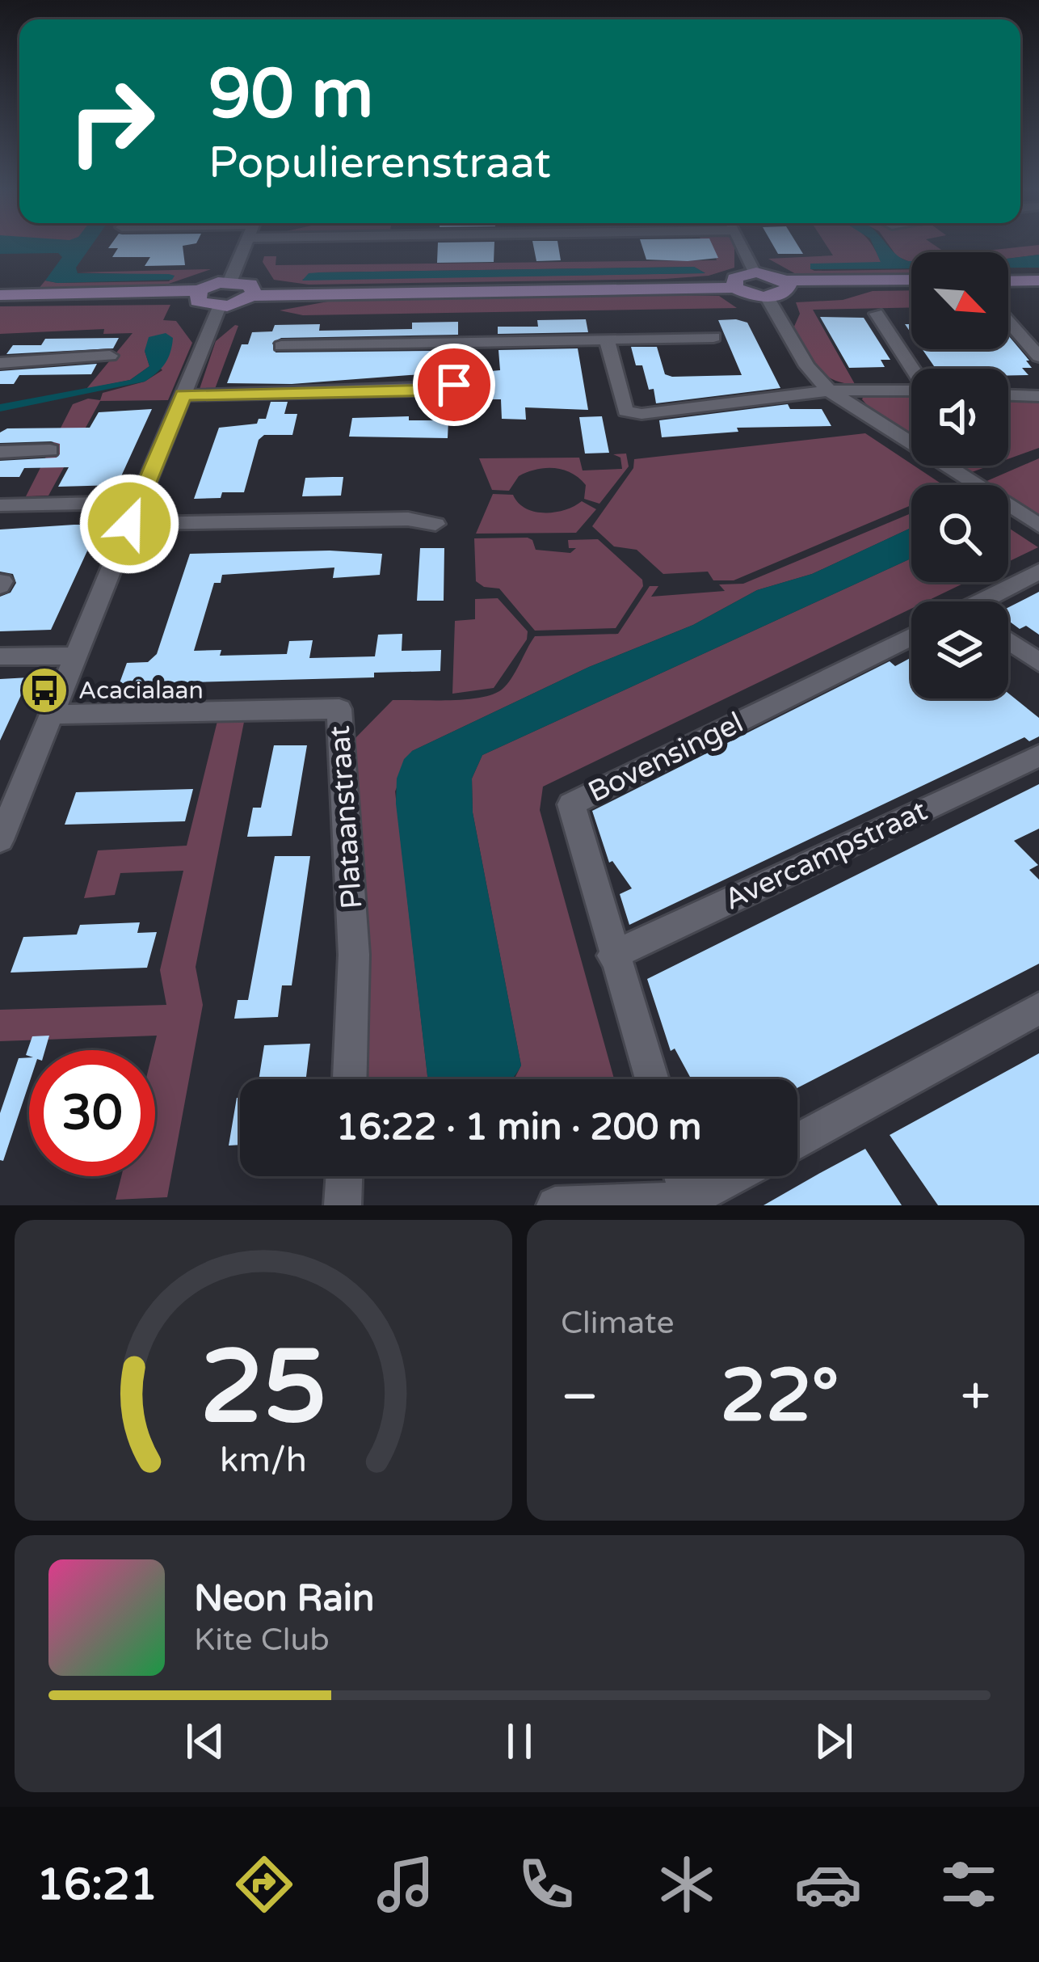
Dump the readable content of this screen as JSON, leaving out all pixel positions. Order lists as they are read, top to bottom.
{
  "streets": {
    "street": ["Bovensingel", "Plataanstraat", "Avercampstraat"]
  },
  "crossings": [
    ["Bovensingel", "Avercampstraat"]
  ],
  "places": {
    "bus stop": ["Acacialaan"]
  },
  "north": "bottom right",
  "page": {
    "turn": ["90 m", "Populierenstraat"],
    "limit": "30",
    "trip": "16:22 · 1 min · 200 m",
    "tile": "Climate",
    "heat": ["−", "22°", "+"],
    "song": ["Neon Rain", "Kite Club"],
    "tabs": "16:21",
    "gauge": ["25", "km/h"]
  }
}
